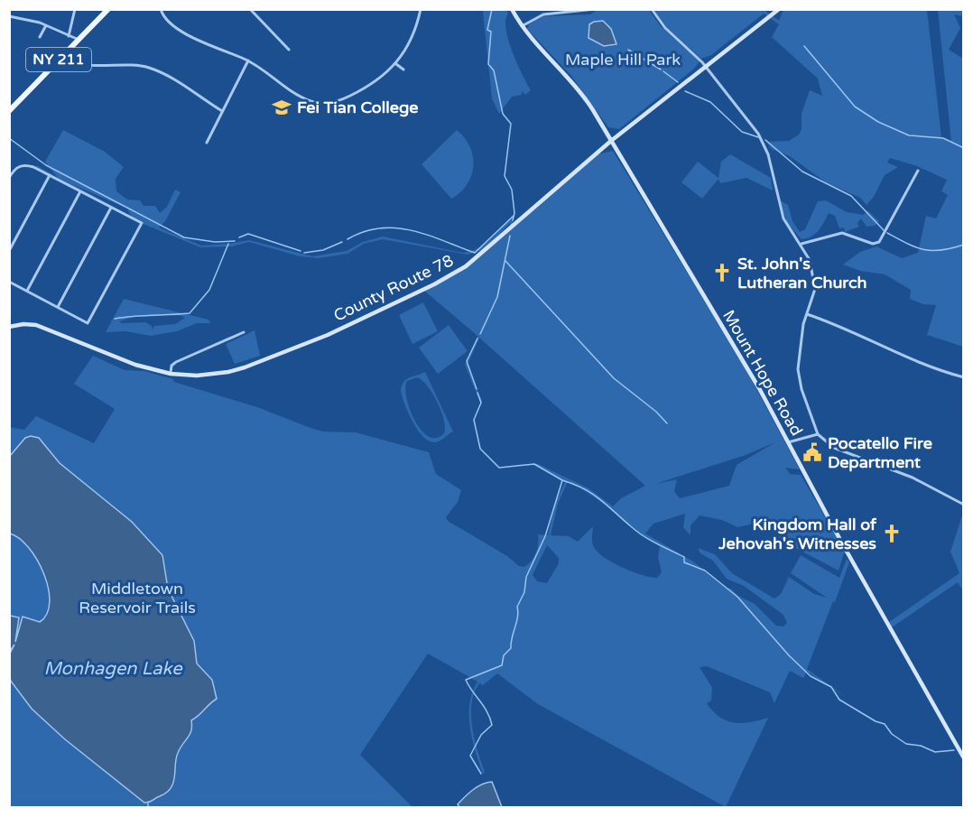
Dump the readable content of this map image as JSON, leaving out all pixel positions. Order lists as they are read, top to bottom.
{
  "streets": {
    "main road": ["NY 211"],
    "street": ["County Route 78", "Mount Hope Road"]
  },
  "crossings": [
    ["County Route 78", "Mount Hope Road"]
  ],
  "water": ["Monhagen Lake"],
  "parks": ["Maple Hill Park", "Middletown Reservoir Trails"],
  "places": {
    "school or university": ["Fei Tian College"],
    "church": ["St. John's Lutheran Church", "Kingdom Hall of Jehovah's Witnesses"],
    "public building": ["Pocatello Fire Department"]
  }
}
